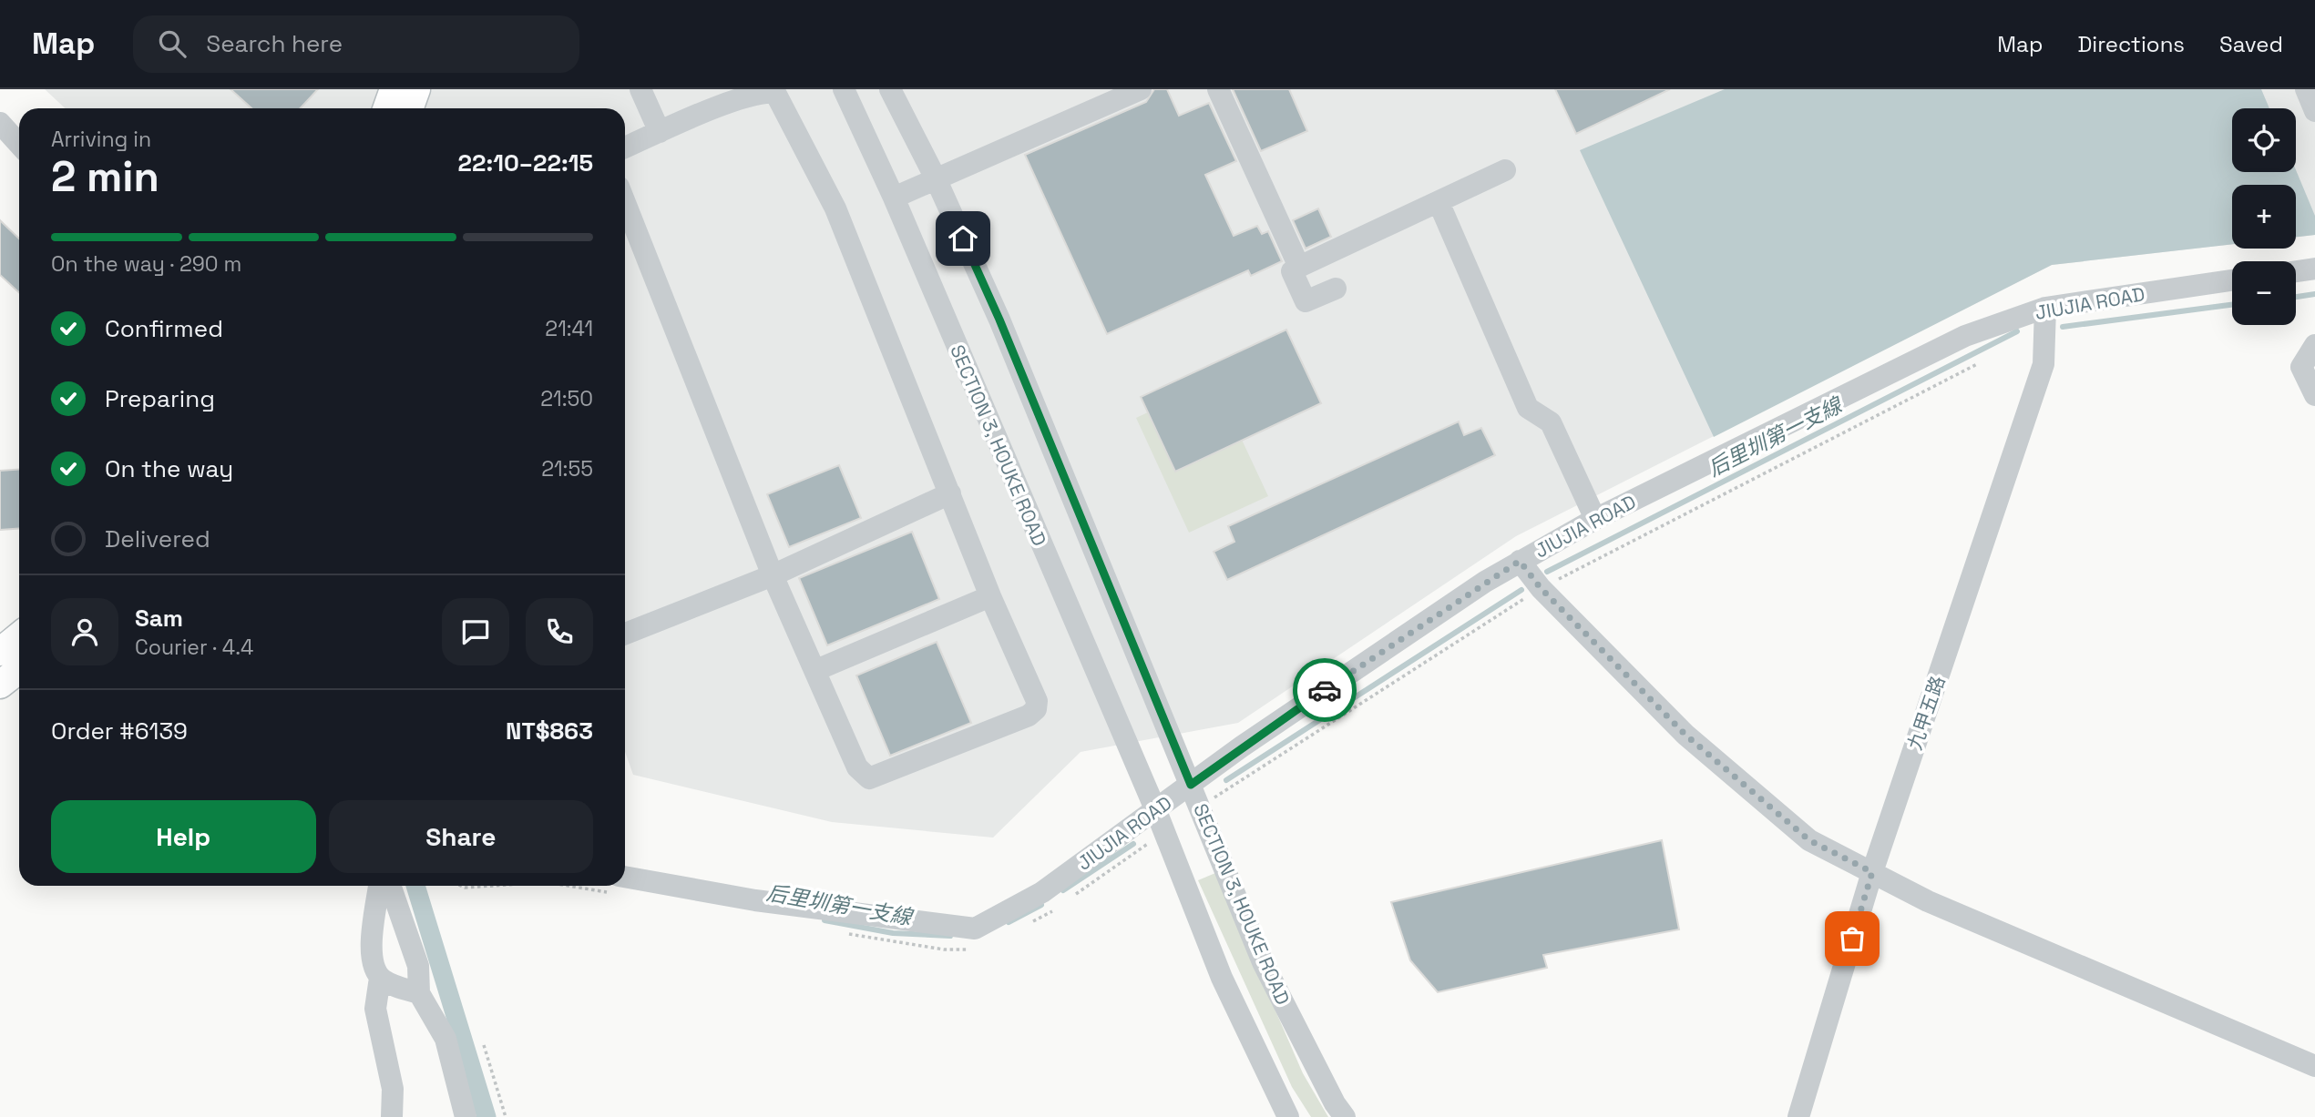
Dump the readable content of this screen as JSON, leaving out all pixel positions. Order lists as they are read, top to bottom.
{
  "streets": {
    "street": ["JIUJIA ROAD", "SECTION 3, HOUKE ROAD", "九甲五路"]
  },
  "crossings": [
    ["JIUJIA ROAD", "SECTION 3, HOUKE ROAD"],
    ["JIUJIA ROAD", "九甲五路"]
  ],
  "water": ["后里圳第一支線"],
  "page": {
    "header": "Map",
    "search": "Search here",
    "nav": ["Map", "Directions", "Saved"],
    "map_buttons": ["+", "−"],
    "heading": ["2 min", "Arriving in", "22:10–22:15"],
    "panel": [
      "Sam",
      "Courier · 4.4",
      "Order #6139",
      "NT$863"
    ],
    "bar": "On the way · 290 m",
    "list": [
      ["Confirmed", "21:41"],
      ["Preparing", "21:50"],
      ["On the way", "21:55"],
      "Delivered"
    ],
    "buttons": ["Help", "Share"]
  }
}
